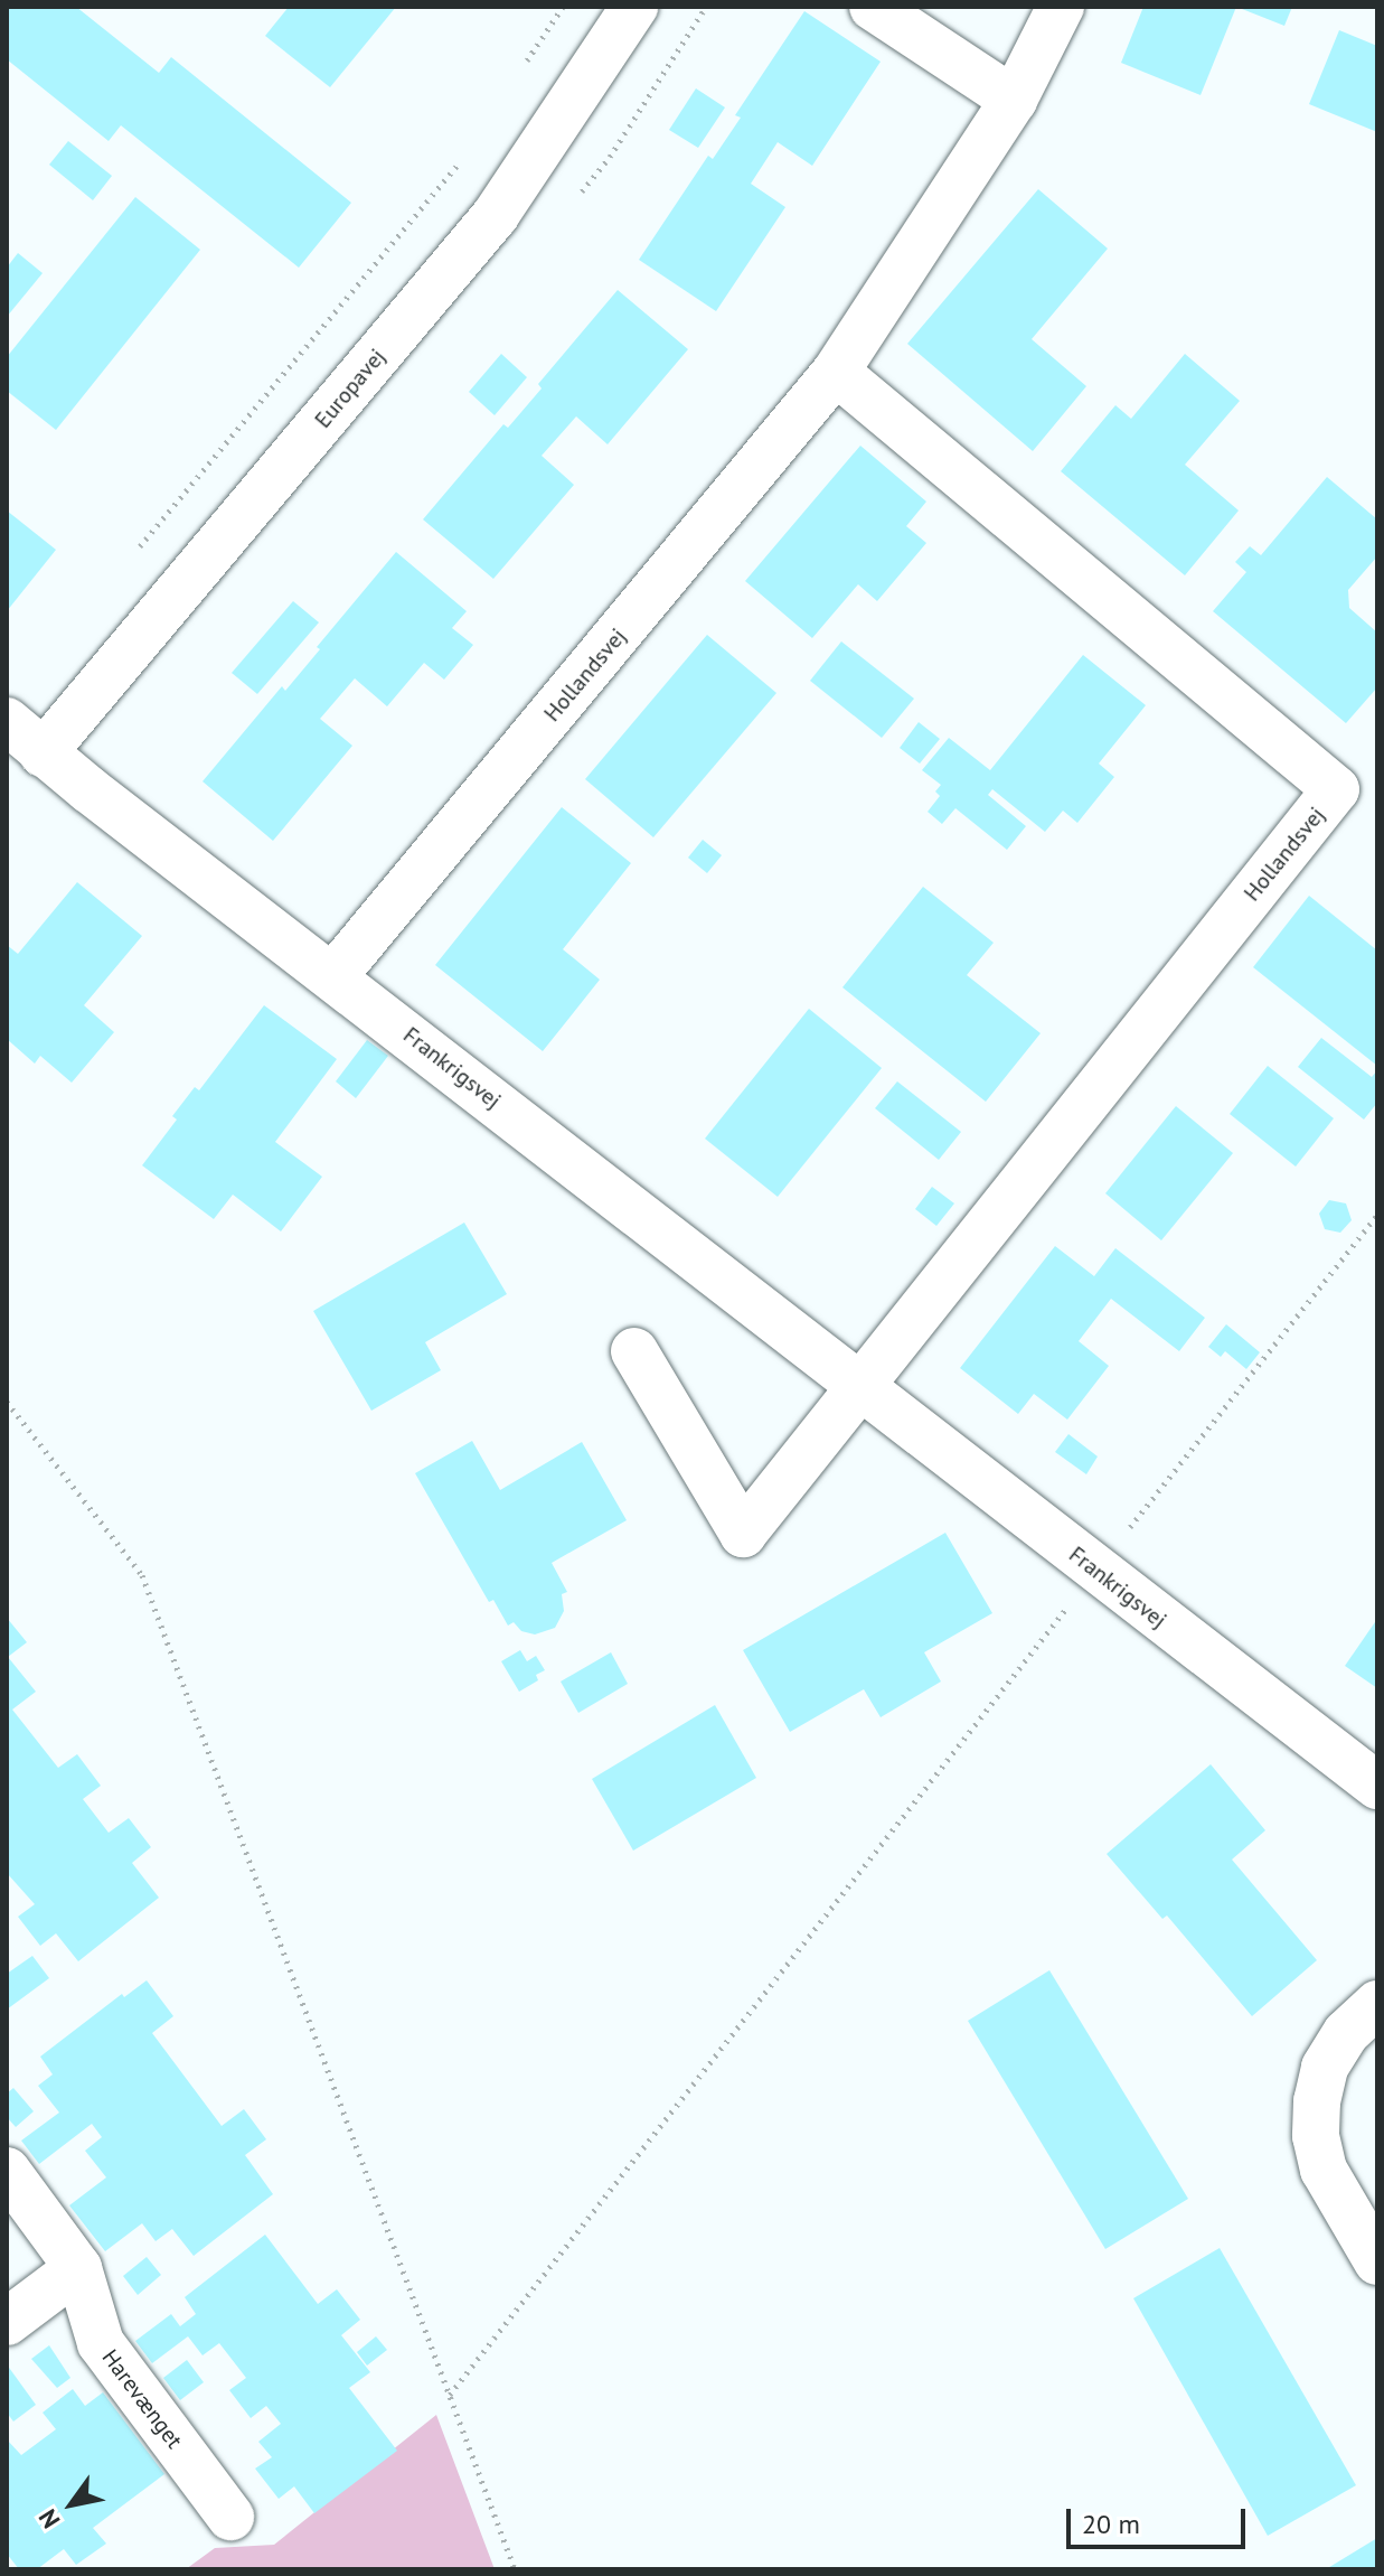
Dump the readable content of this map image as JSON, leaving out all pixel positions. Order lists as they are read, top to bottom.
{
  "streets": {
    "street": [
      "Europavej",
      "Hollandsvej",
      "Frankrigsvej",
      "Harevænget"
    ]
  },
  "crossings": [
    ["Europavej", "Frankrigsvej"],
    ["Hollandsvej", "Frankrigsvej"]
  ],
  "scale_bar": "20 m",
  "north": "bottom left"
}
